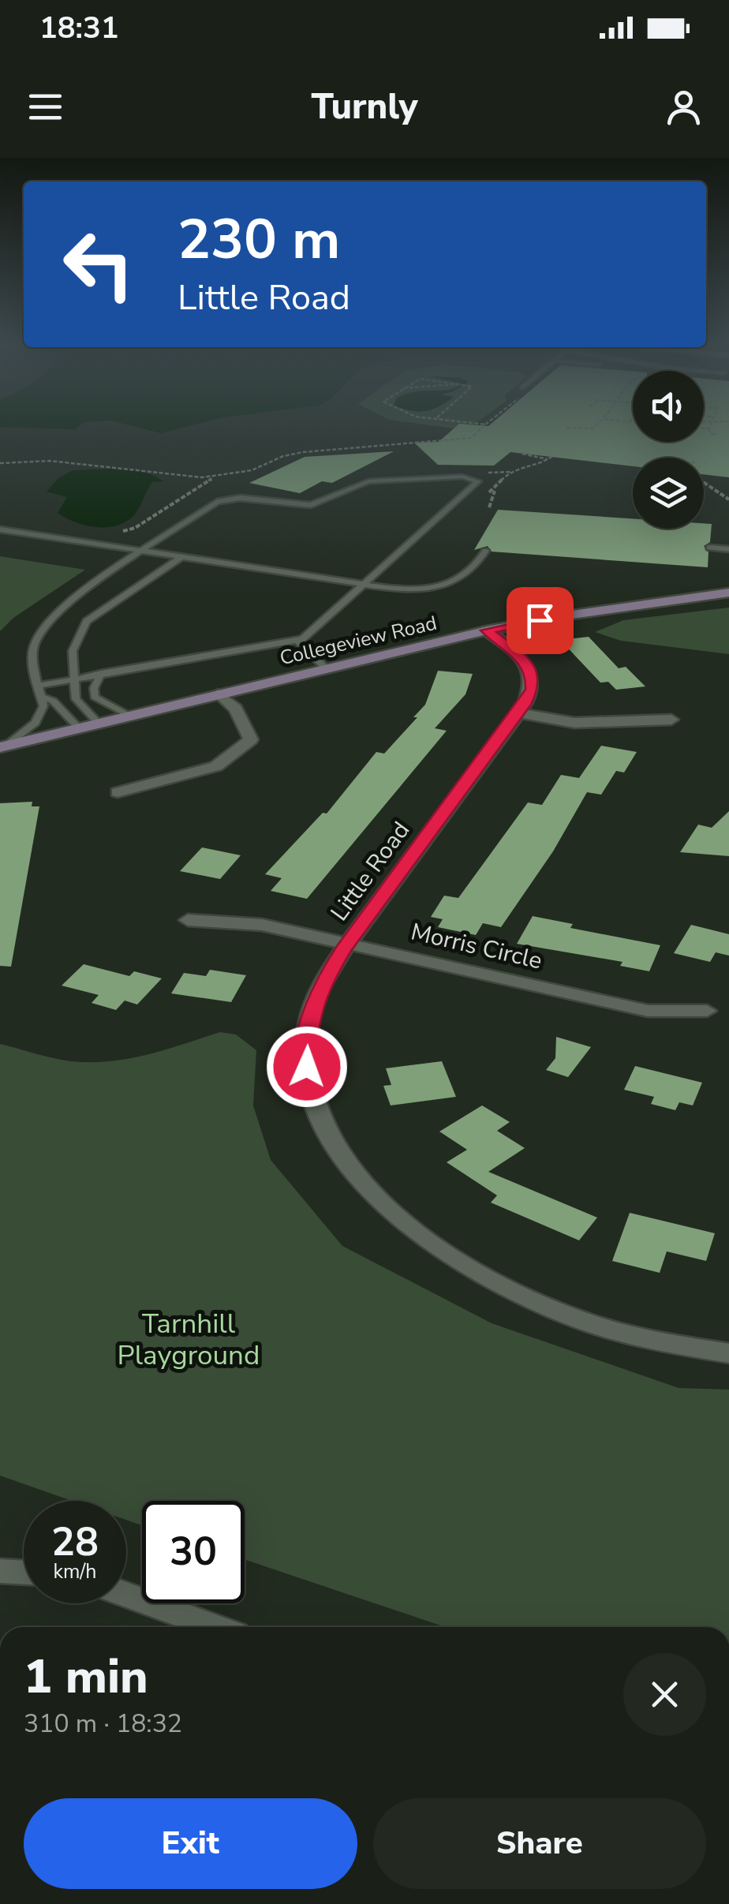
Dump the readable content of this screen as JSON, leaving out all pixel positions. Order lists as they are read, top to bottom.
{
  "streets": {
    "street": ["Collegeview Road", "Little Road", "Morris Circle"]
  },
  "crossings": [
    ["Collegeview Road", "Little Road"],
    ["Little Road", "Morris Circle"]
  ],
  "parks": ["Tarnhill Playground"],
  "page": {
    "status": "18:31",
    "header": "Turnly",
    "turn": ["230 m", "Little Road"],
    "speed": "28 km/h",
    "limit": "30",
    "heading": ["1 min", "310 m · 18:32"],
    "buttons": ["Exit", "Share"]
  }
}
